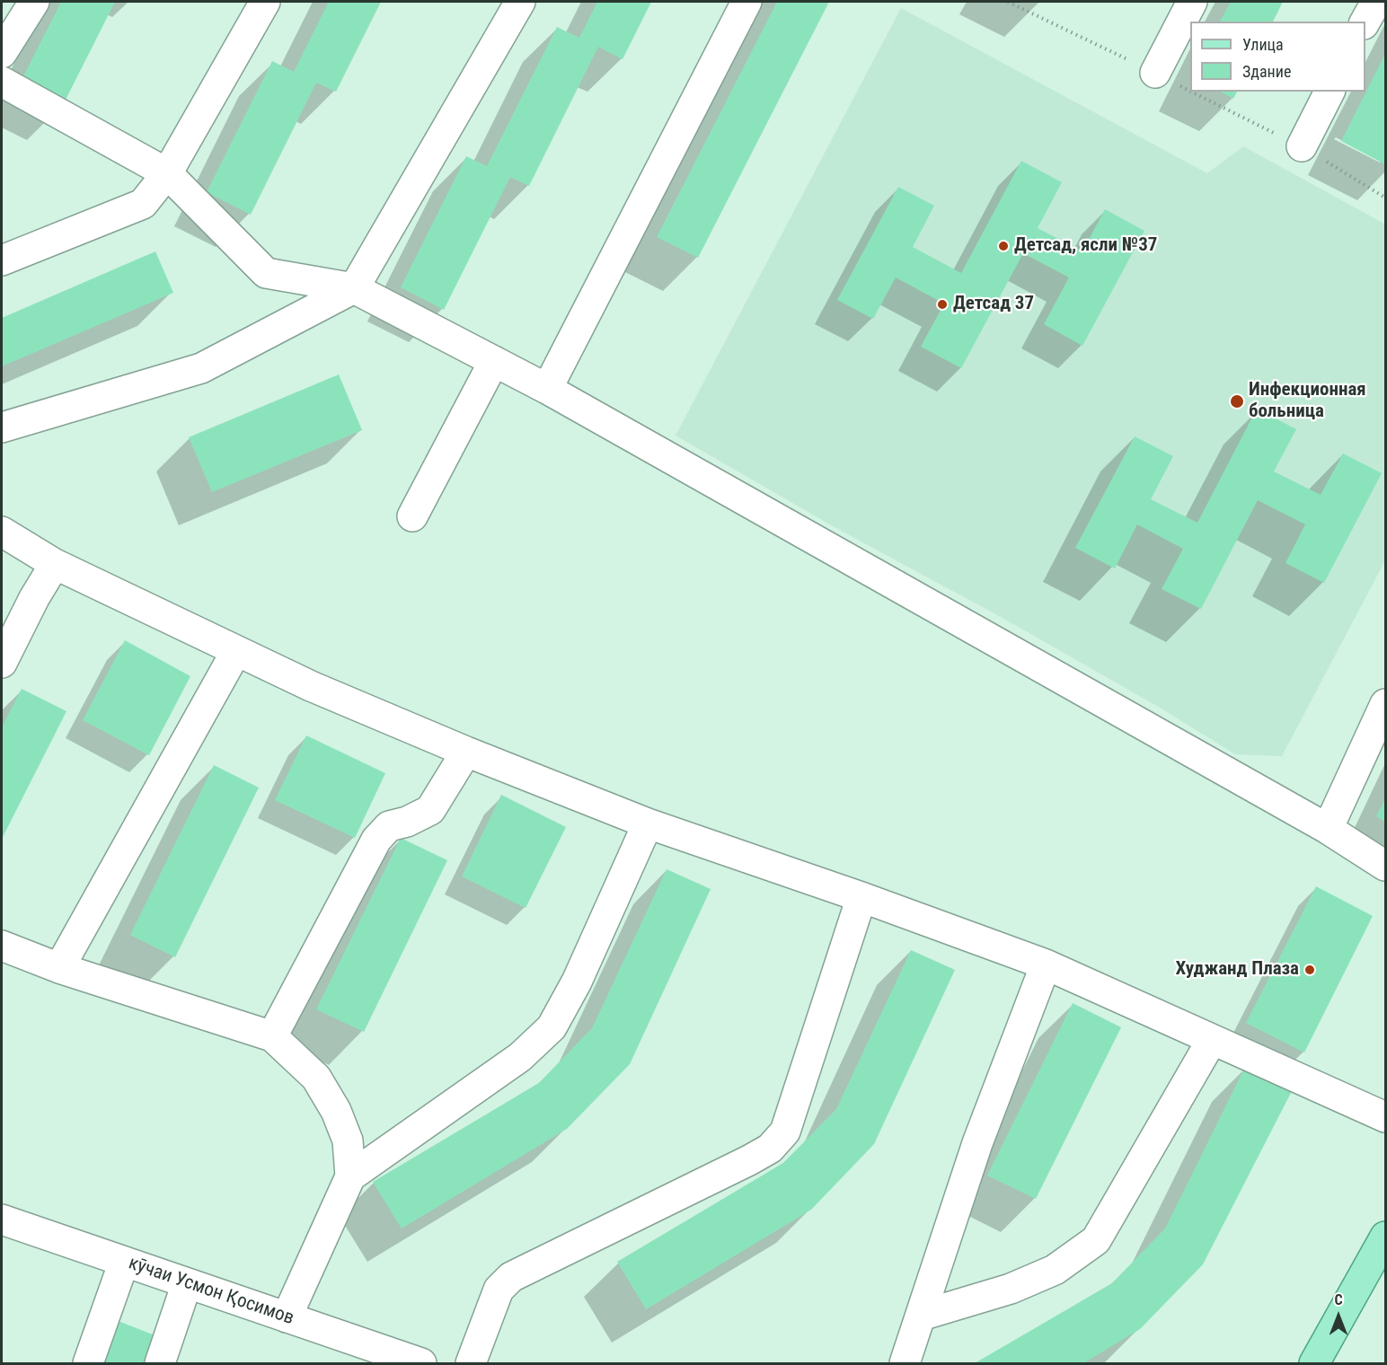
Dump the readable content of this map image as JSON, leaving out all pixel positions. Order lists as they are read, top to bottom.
{
  "streets": {
    "street": ["кӯчаи Усмон Қосимов"]
  },
  "places": [
    "Детсад, ясли №37",
    "Детсад 37",
    "Инфекционная больница",
    "Худжанд Плаза"
  ],
  "legend": ["Улица", "Здание"],
  "north": "top"
}
